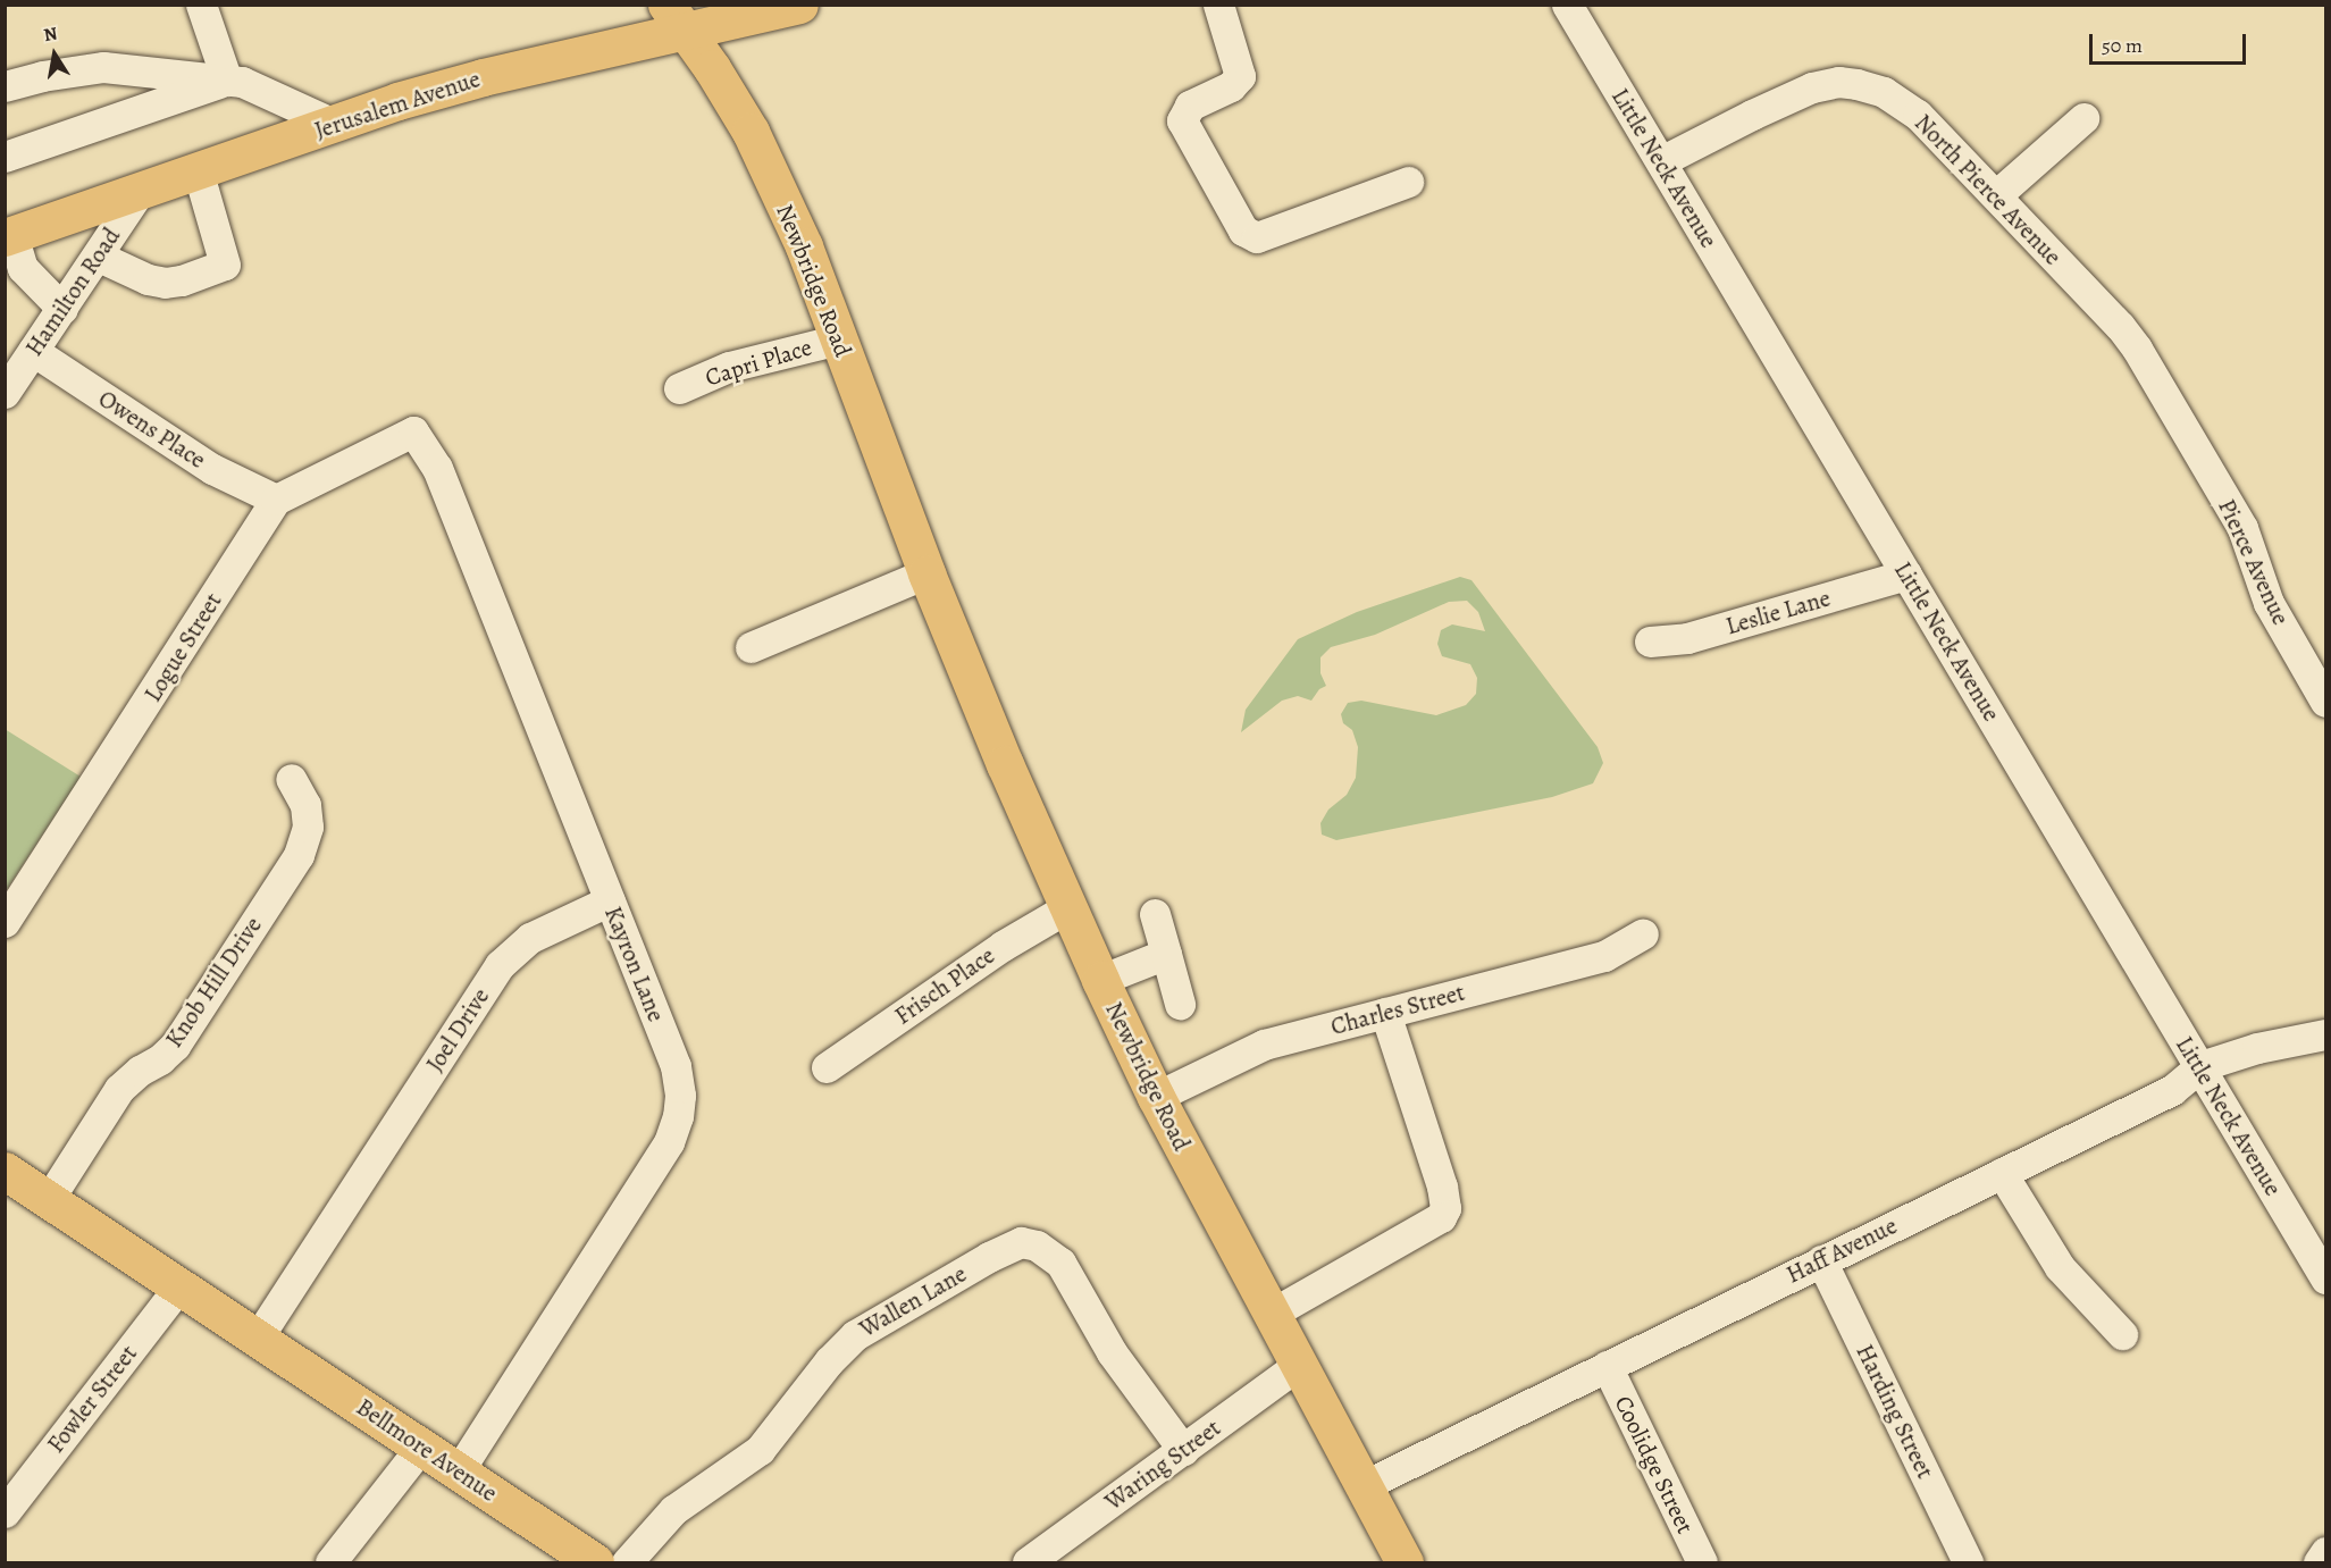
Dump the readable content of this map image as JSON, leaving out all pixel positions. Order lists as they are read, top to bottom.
{
  "streets": {
    "main road": ["Jerusalem Avenue", "Newbridge Road", "Bellmore Avenue"],
    "street": [
      "Little Neck Avenue",
      "North Pierce Avenue",
      "Hamilton Road",
      "Capri Place",
      "Owens Place",
      "Pierce Avenue",
      "Leslie Lane",
      "Logue Street",
      "Kayron Lane",
      "Knob Hill Drive",
      "Frisch Place",
      "Charles Street",
      "Joel Drive",
      "Haff Avenue",
      "Wallen Lane",
      "Fowler Street",
      "Harding Street",
      "Waring Street",
      "Coolidge Street"
    ]
  },
  "crossings": [
    ["Jerusalem Avenue", "Newbridge Road"],
    ["Jerusalem Avenue", "Hamilton Road"],
    ["Little Neck Avenue", "North Pierce Avenue"],
    ["Little Neck Avenue", "Leslie Lane"],
    ["Little Neck Avenue", "Haff Avenue"],
    ["North Pierce Avenue", "Pierce Avenue"],
    ["Newbridge Road", "Capri Place"],
    ["Newbridge Road", "Frisch Place"],
    ["Newbridge Road", "Charles Street"],
    ["Newbridge Road", "Haff Avenue"],
    ["Newbridge Road", "Waring Street"],
    ["Hamilton Road", "Owens Place"],
    ["Owens Place", "Logue Street"],
    ["Owens Place", "Kayron Lane"],
    ["Logue Street", "Kayron Lane"],
    ["Kayron Lane", "Joel Drive"],
    ["Kayron Lane", "Bellmore Avenue"],
    ["Knob Hill Drive", "Bellmore Avenue"],
    ["Joel Drive", "Bellmore Avenue"],
    ["Haff Avenue", "Harding Street"],
    ["Haff Avenue", "Coolidge Street"],
    ["Wallen Lane", "Waring Street"],
    ["Fowler Street", "Bellmore Avenue"]
  ],
  "scale_bar": "50 m",
  "north": "top"
}
